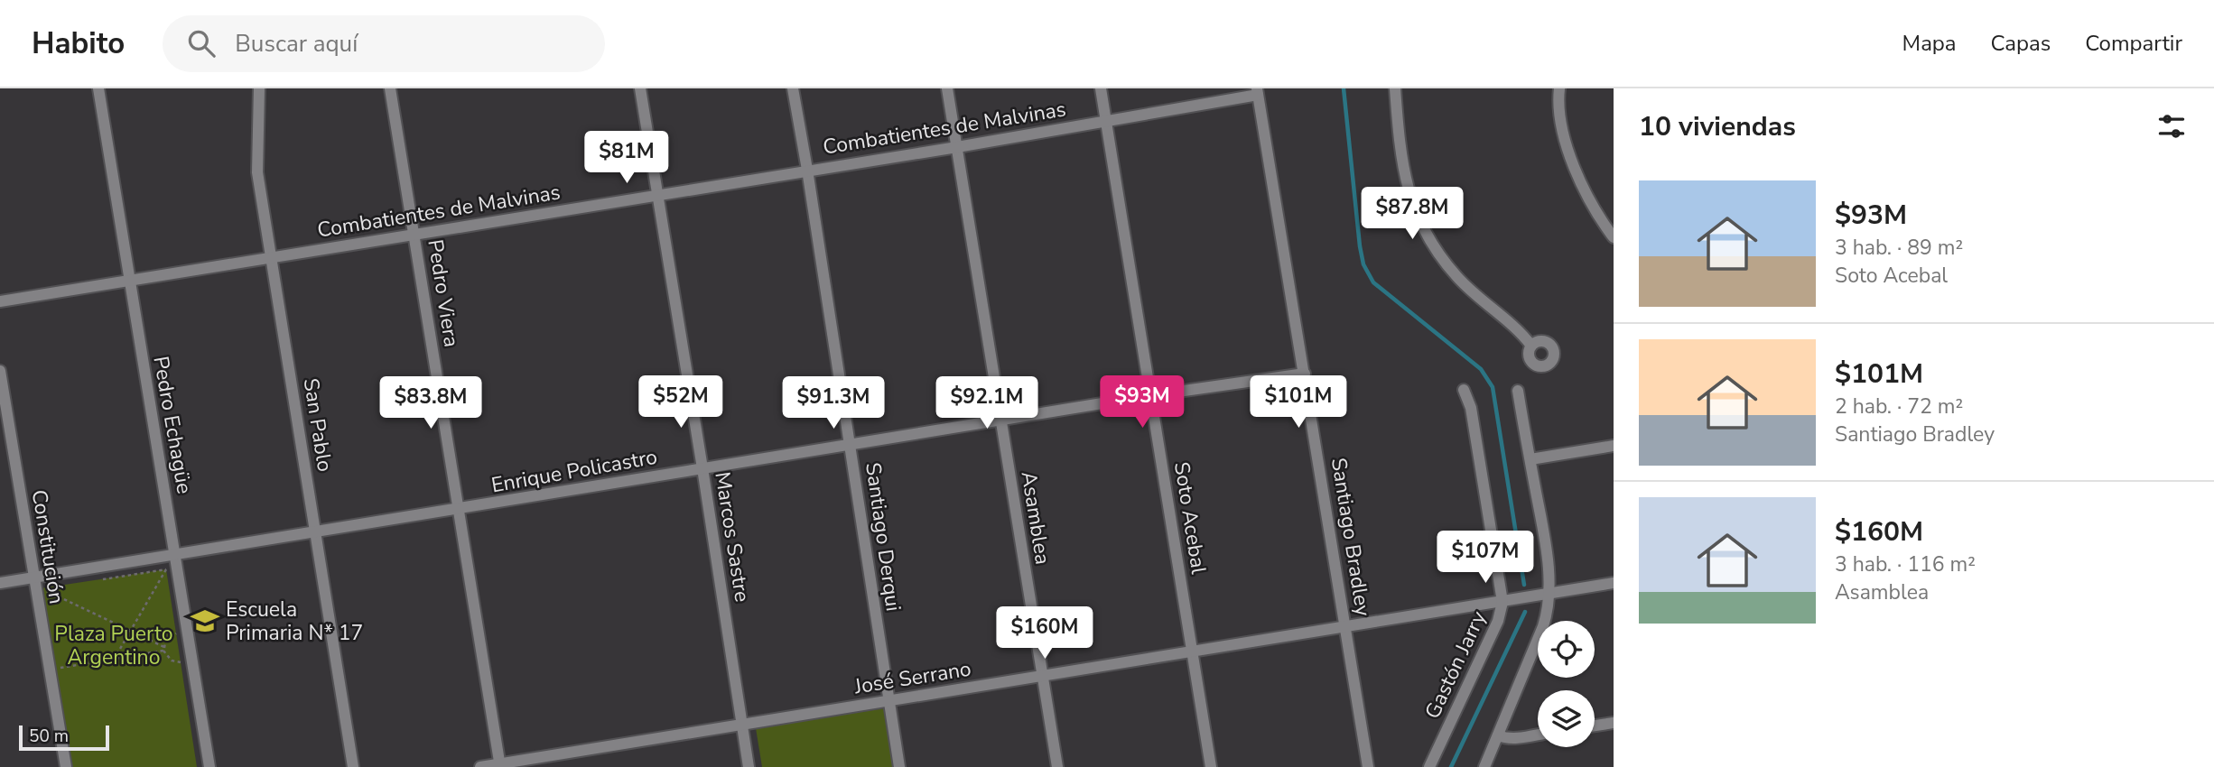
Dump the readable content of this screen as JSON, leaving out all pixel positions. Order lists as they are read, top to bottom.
{
  "streets": {
    "street": [
      "Combatientes de Malvinas",
      "Pedro Viera",
      "Pedro Echagüe",
      "San Pablo",
      "Enrique Policastro",
      "Asamblea",
      "Soto Acebal",
      "Marcos Sastre",
      "Santiago Derqui",
      "Santiago Bradley",
      "Constitución",
      "Gastón Jarry",
      "José Serrano"
    ]
  },
  "crossings": [
    ["Combatientes de Malvinas", "Pedro Viera"],
    ["Combatientes de Malvinas", "Pedro Echagüe"],
    ["Combatientes de Malvinas", "San Pablo"],
    ["Combatientes de Malvinas", "Asamblea"],
    ["Combatientes de Malvinas", "Soto Acebal"],
    ["Combatientes de Malvinas", "Marcos Sastre"],
    ["Combatientes de Malvinas", "Santiago Derqui"],
    ["Combatientes de Malvinas", "Santiago Bradley"],
    ["Pedro Viera", "Enrique Policastro"],
    ["Pedro Viera", "José Serrano"],
    ["Pedro Echagüe", "Enrique Policastro"],
    ["San Pablo", "Enrique Policastro"],
    ["Enrique Policastro", "Asamblea"],
    ["Enrique Policastro", "Soto Acebal"],
    ["Enrique Policastro", "Marcos Sastre"],
    ["Enrique Policastro", "Santiago Derqui"],
    ["Enrique Policastro", "Santiago Bradley"],
    ["Enrique Policastro", "Constitución"],
    ["Asamblea", "José Serrano"],
    ["Soto Acebal", "José Serrano"],
    ["Marcos Sastre", "José Serrano"],
    ["Santiago Derqui", "José Serrano"],
    ["Santiago Bradley", "José Serrano"],
    ["Gastón Jarry", "José Serrano"]
  ],
  "parks": ["Plaza Puerto Argentino"],
  "places": {
    "school or university": ["Escuela Primaria N* 17"]
  },
  "scale_bar": "50 m",
  "page": {
    "header": "Habito",
    "search": "Buscar aquí",
    "nav": ["Mapa", "Capas", "Compartir"],
    "heading": "10 viviendas",
    "price": [
      "$81M",
      "$87.8M",
      "$52M",
      "$93M",
      "$101M",
      "$83.8M",
      "$91.3M",
      "$92.1M",
      "$107M",
      "$160M"
    ],
    "list": [
      {
        "name": "$93M",
        "note": "3 hab. · 89 m² · Soto Acebal"
      },
      {
        "name": "$101M",
        "note": "2 hab. · 72 m² · Santiago Bradley"
      },
      {
        "name": "$160M",
        "note": "3 hab. · 116 m² · Asamblea"
      }
    ],
    "scale": "50 m"
  }
}
